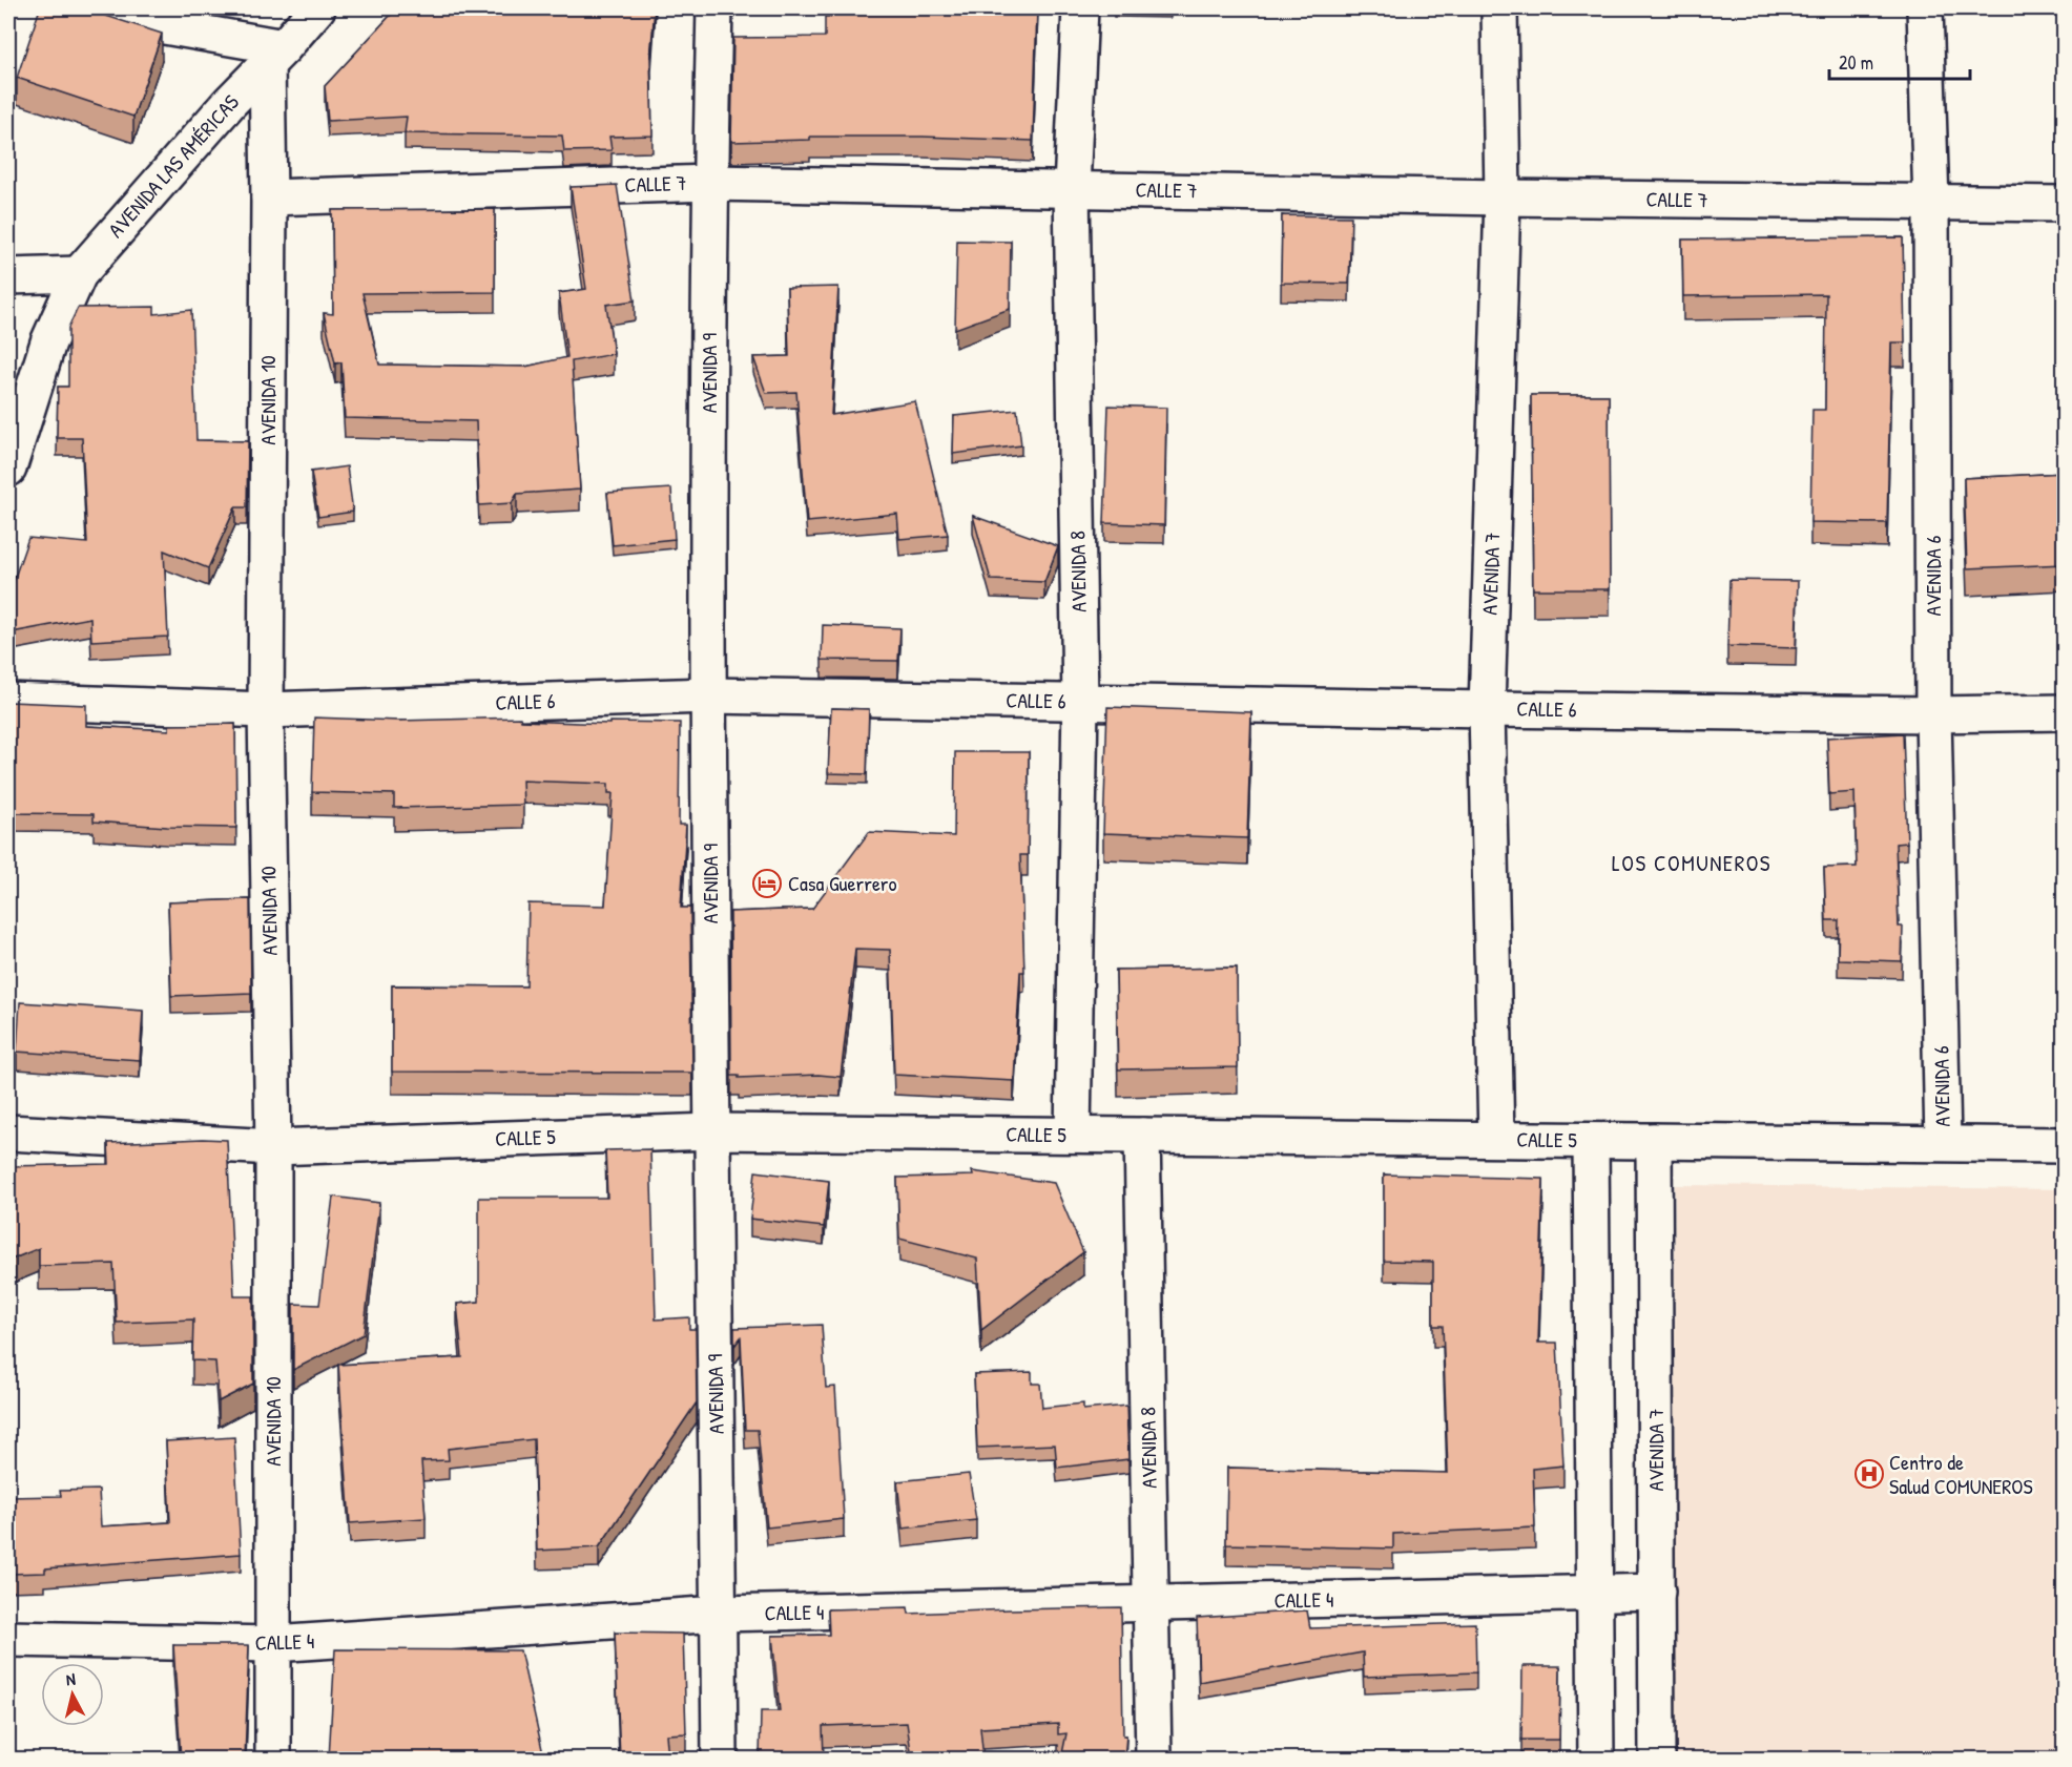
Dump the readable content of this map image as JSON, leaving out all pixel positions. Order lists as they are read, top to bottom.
{
  "streets": {
    "street": [
      "AVENIDA LAS AMÉRICAS",
      "CALLE 7",
      "AVENIDA 9",
      "AVENIDA 10",
      "AVENIDA 8",
      "AVENIDA 7",
      "AVENIDA 6",
      "CALLE 6",
      "CALLE 5",
      "CALLE 4"
    ]
  },
  "crossings": [
    ["AVENIDA LAS AMÉRICAS", "AVENIDA 10"],
    ["CALLE 7", "AVENIDA 9"],
    ["CALLE 7", "AVENIDA 10"],
    ["CALLE 7", "AVENIDA 8"],
    ["CALLE 7", "AVENIDA 7"],
    ["CALLE 7", "AVENIDA 6"],
    ["AVENIDA 9", "CALLE 6"],
    ["AVENIDA 9", "CALLE 5"],
    ["AVENIDA 9", "CALLE 4"],
    ["AVENIDA 10", "CALLE 6"],
    ["AVENIDA 10", "CALLE 5"],
    ["AVENIDA 10", "CALLE 4"],
    ["AVENIDA 8", "CALLE 6"],
    ["AVENIDA 8", "CALLE 5"],
    ["AVENIDA 8", "CALLE 4"],
    ["AVENIDA 7", "CALLE 6"],
    ["AVENIDA 7", "CALLE 5"],
    ["AVENIDA 7", "CALLE 4"],
    ["AVENIDA 6", "CALLE 6"],
    ["AVENIDA 6", "CALLE 5"]
  ],
  "districts": ["LOS COMUNEROS"],
  "places": {
    "hotel": ["Casa Guerrero"],
    "hospital": ["Centro de Salud COMUNEROS"]
  },
  "scale_bar": "20 m",
  "north": "top"
}
